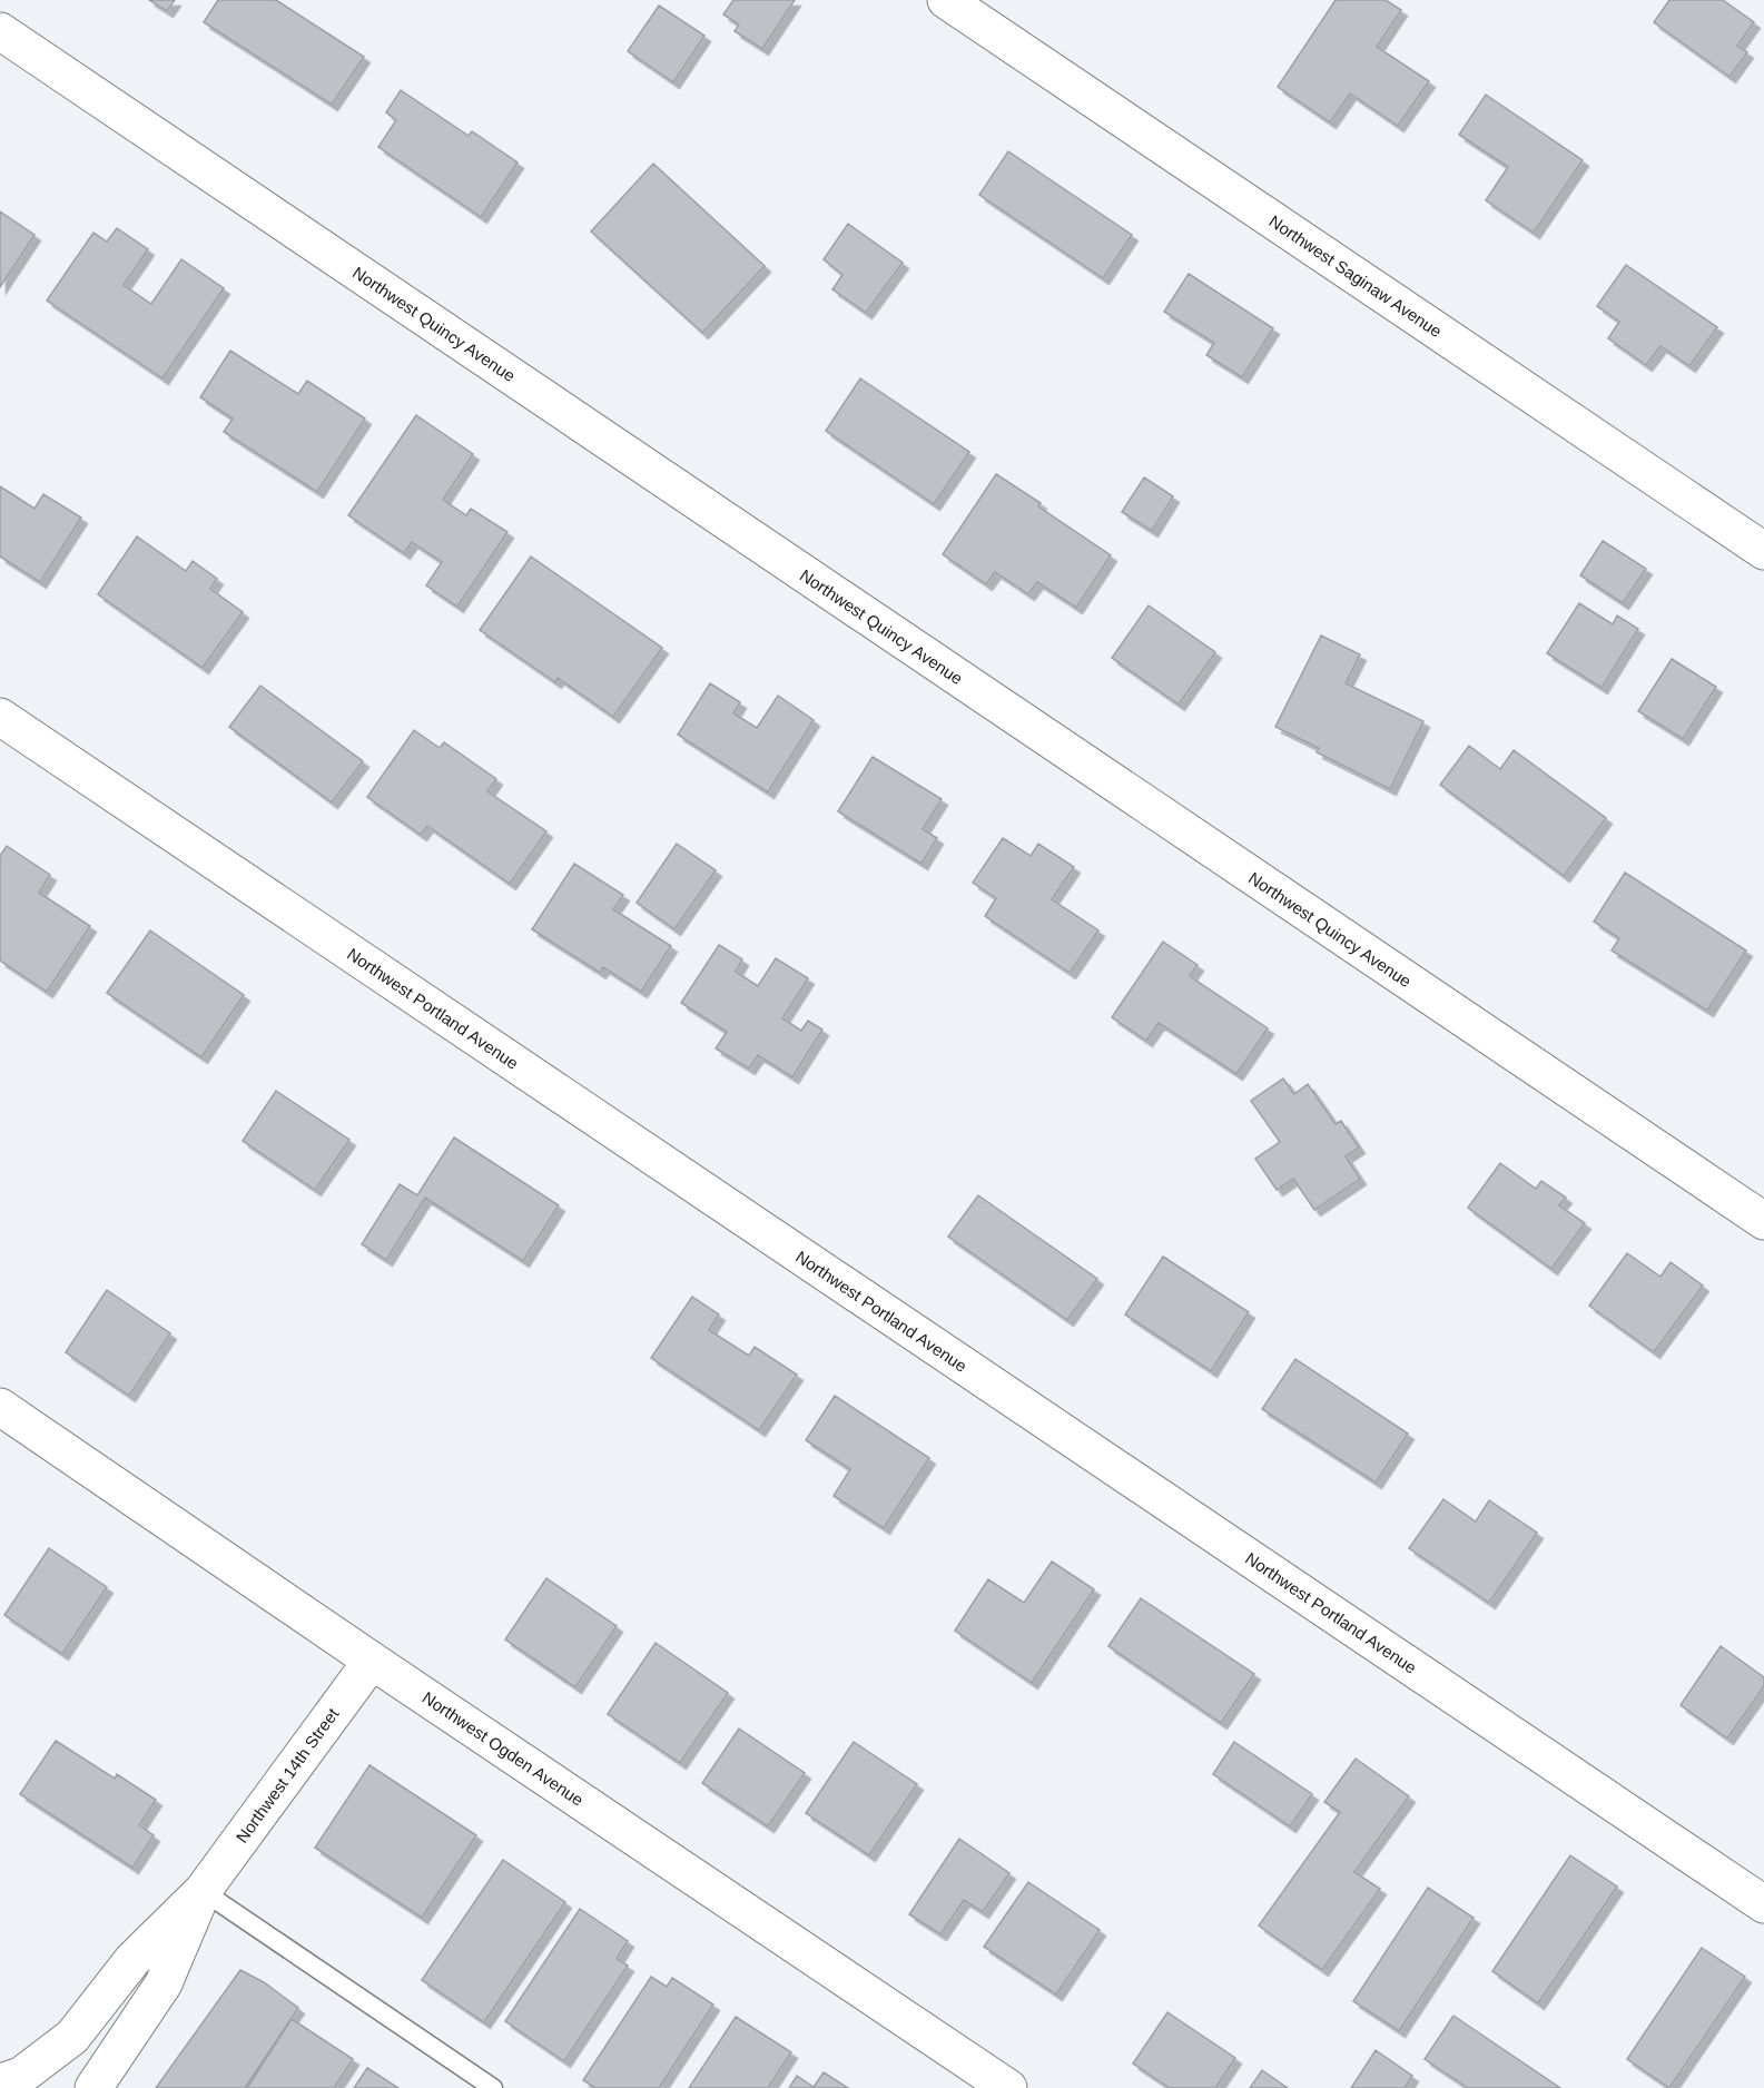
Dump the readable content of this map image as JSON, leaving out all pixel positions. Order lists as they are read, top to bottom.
{
  "streets": {
    "street": [
      "Northwest Saginaw Avenue",
      "Northwest Quincy Avenue",
      "Northwest Portland Avenue",
      "Northwest Ogden Avenue",
      "Northwest 14th Street"
    ]
  },
  "crossings": [
    ["Northwest Ogden Avenue", "Northwest 14th Street"]
  ]
}
